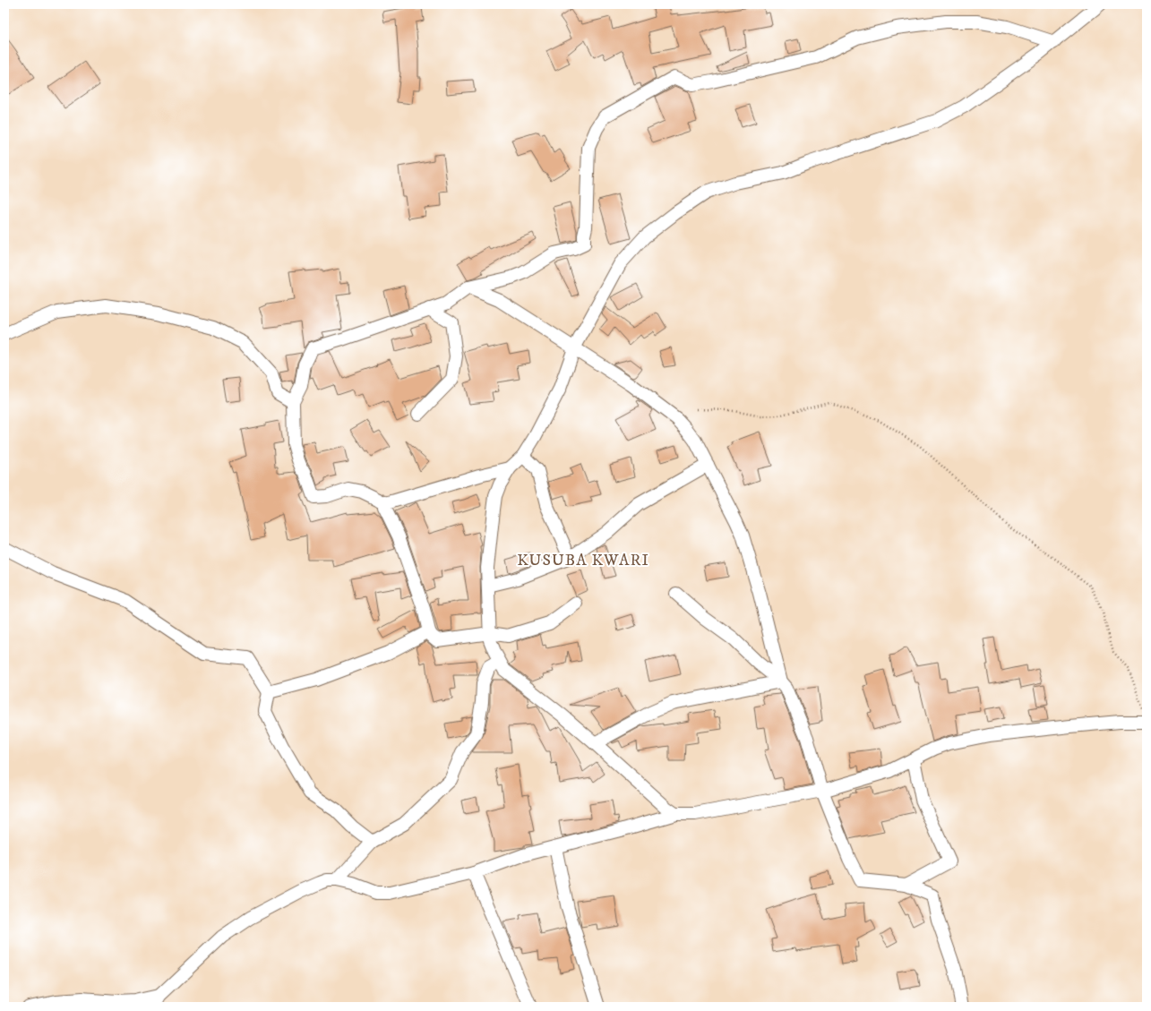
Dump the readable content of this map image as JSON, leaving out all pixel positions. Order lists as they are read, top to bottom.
{
  "districts": ["KUSUBA KWARI"]
}
